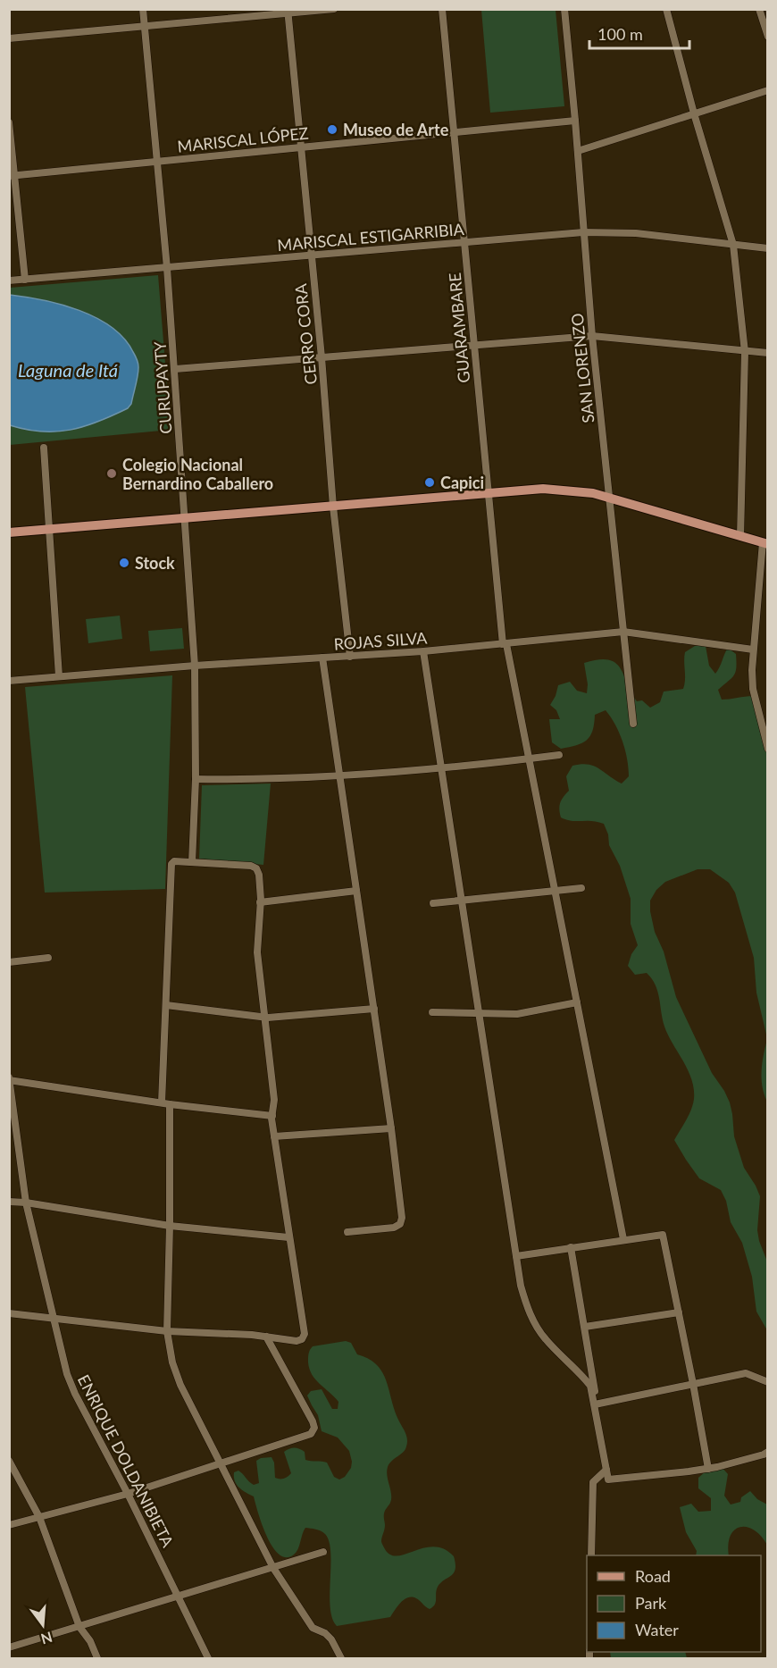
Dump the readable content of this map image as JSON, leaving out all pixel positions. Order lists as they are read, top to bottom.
{
  "streets": {
    "street": [
      "MARISCAL LÓPEZ",
      "MARISCAL ESTIGARRIBIA",
      "GUARAMBARE",
      "CERRO CORA",
      "SAN LORENZO",
      "CURUPAYTY",
      "ROJAS SILVA",
      "ENRIQUE DOLDANIBIETA"
    ]
  },
  "crossings": [
    ["MARISCAL LÓPEZ", "GUARAMBARE"],
    ["MARISCAL LÓPEZ", "CERRO CORA"],
    ["MARISCAL LÓPEZ", "SAN LORENZO"],
    ["MARISCAL LÓPEZ", "CURUPAYTY"],
    ["MARISCAL ESTIGARRIBIA", "GUARAMBARE"],
    ["MARISCAL ESTIGARRIBIA", "CERRO CORA"],
    ["MARISCAL ESTIGARRIBIA", "SAN LORENZO"],
    ["MARISCAL ESTIGARRIBIA", "CURUPAYTY"],
    ["GUARAMBARE", "ROJAS SILVA"],
    ["CERRO CORA", "ROJAS SILVA"],
    ["SAN LORENZO", "ROJAS SILVA"],
    ["CURUPAYTY", "ROJAS SILVA"]
  ],
  "water": ["Laguna de Itá"],
  "places": [
    "Museo de Arte",
    "Colegio Nacional Bernardino Caballero",
    "Capici",
    "Stock"
  ],
  "legend": ["Road", "Park", "Water"],
  "scale_bar": "100 m",
  "north": "bottom"
}
